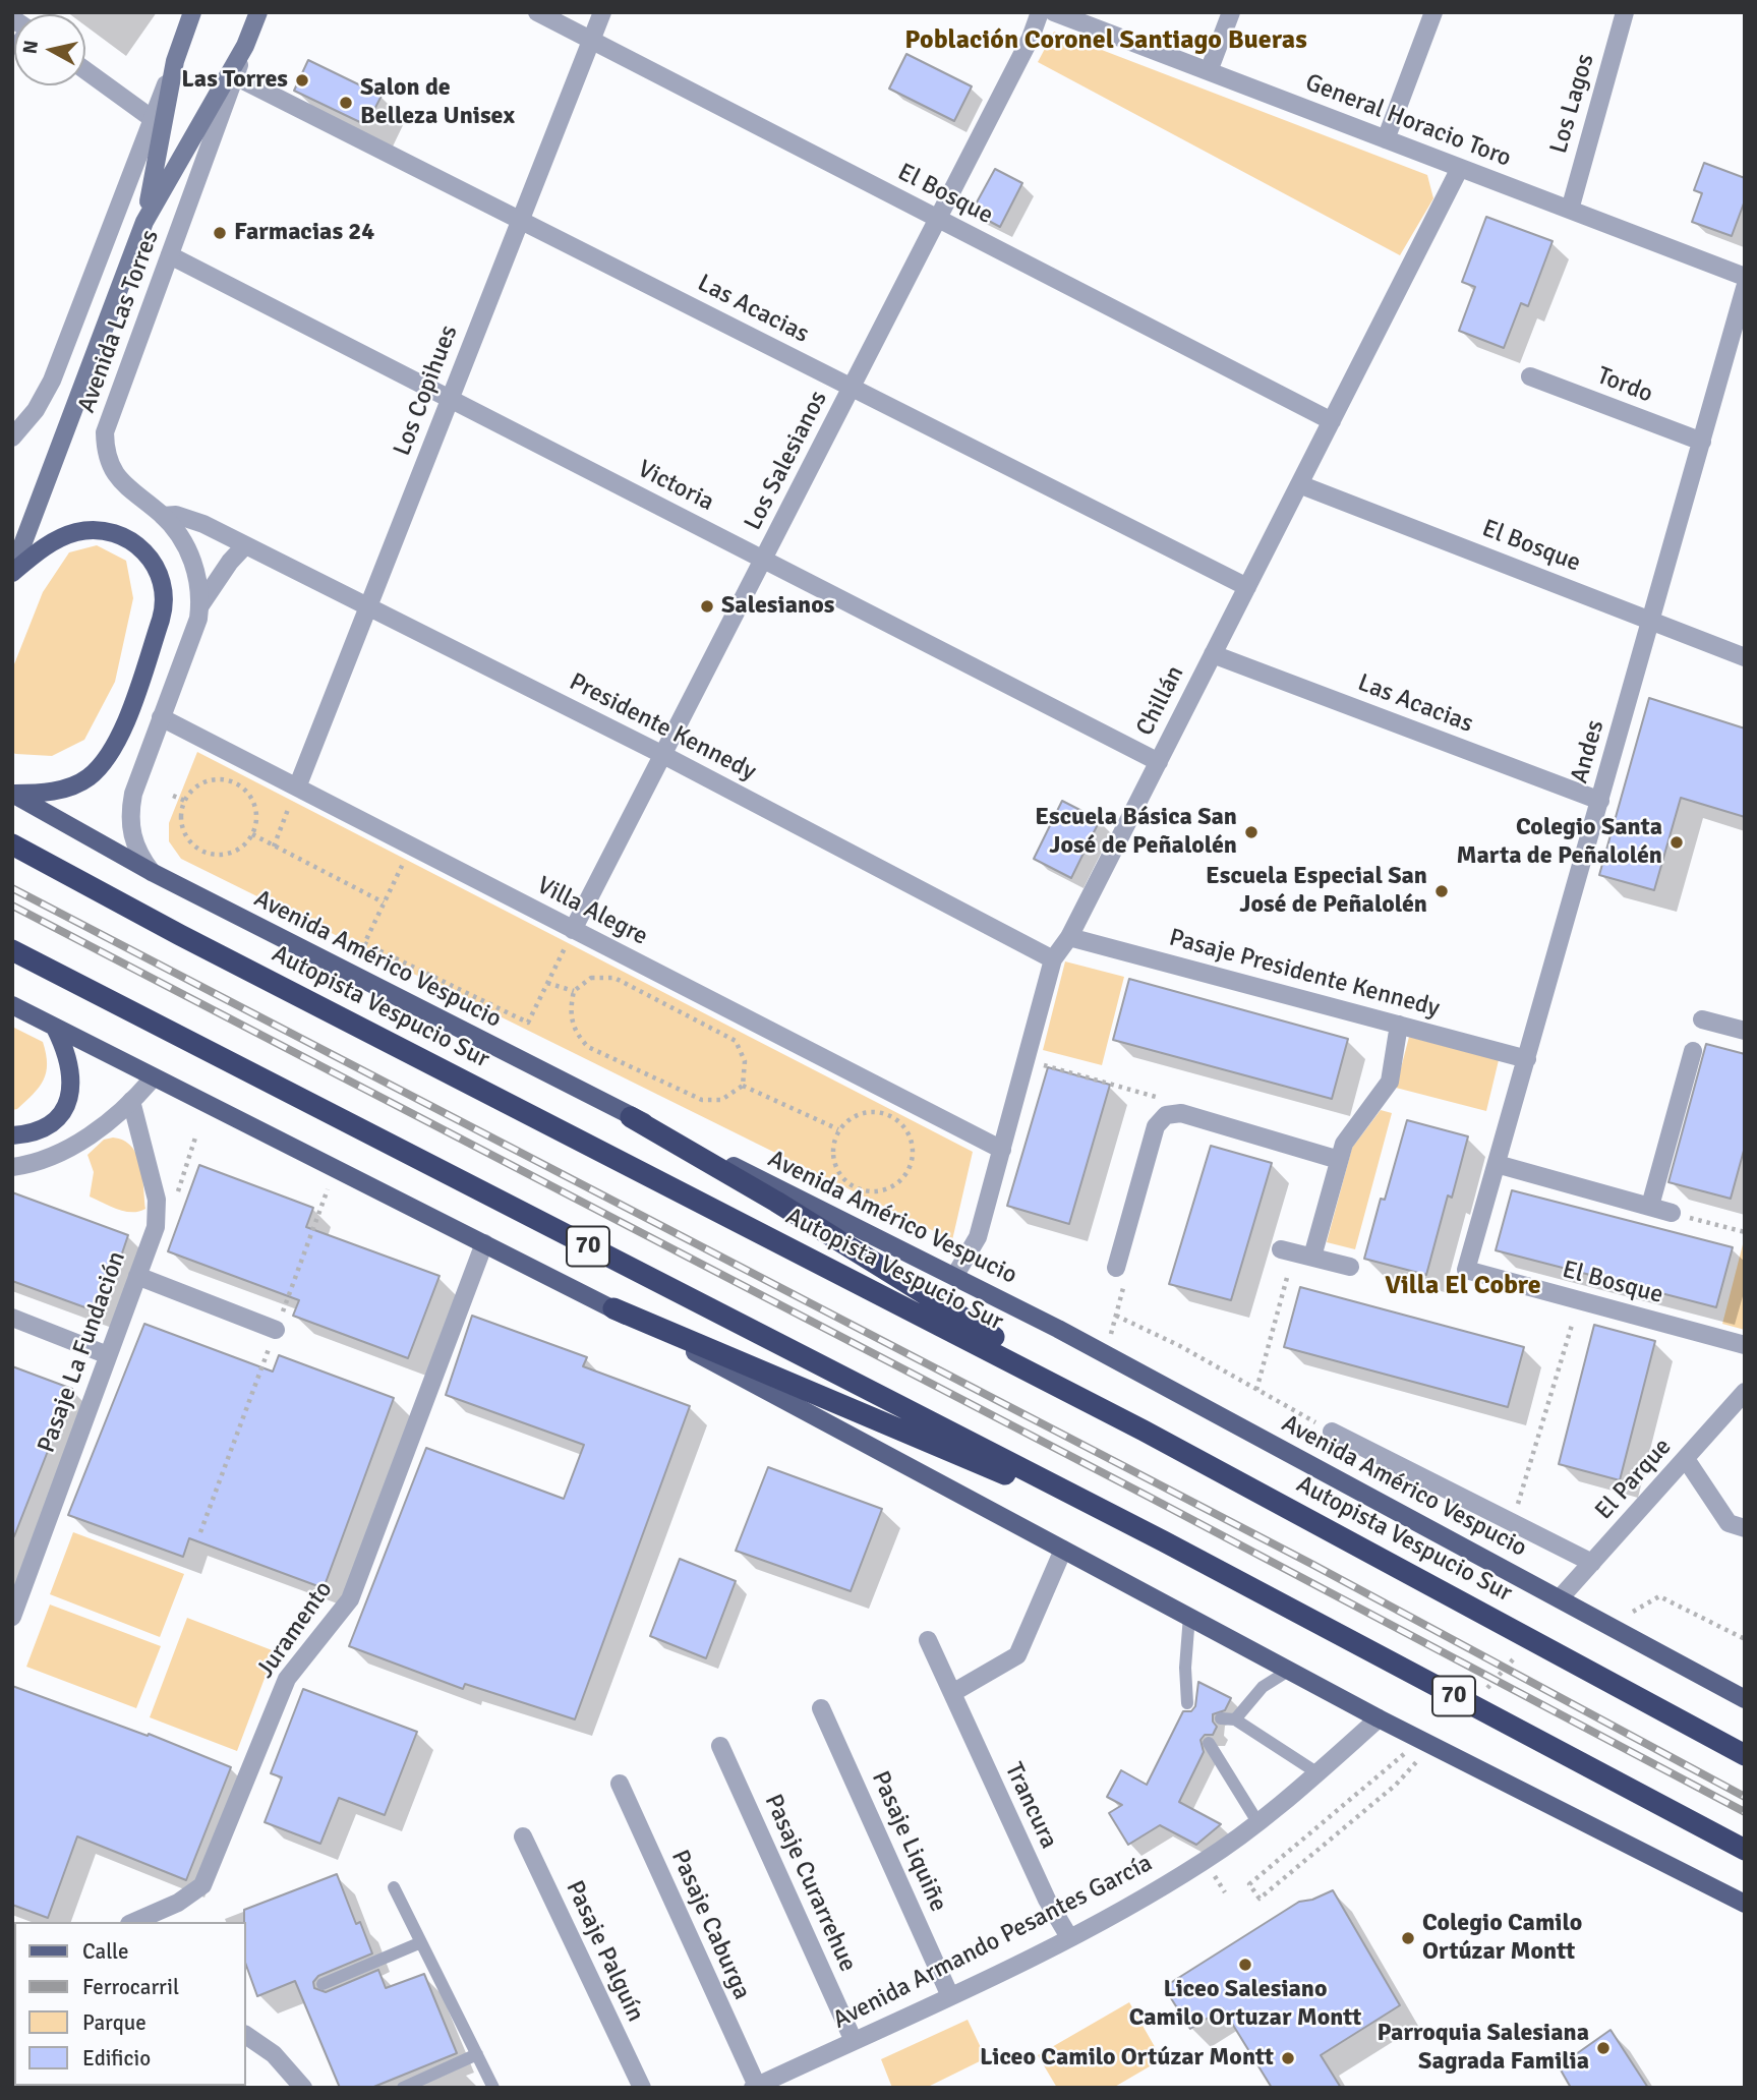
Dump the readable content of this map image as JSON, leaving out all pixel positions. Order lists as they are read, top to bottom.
{
  "streets": {
    "highway": ["Autopista Vespucio Sur", "70"],
    "main road": ["Avenida Las Torres", "Avenida Américo Vespucio"],
    "street": [
      "Los Lagos",
      "General Horacio Toro",
      "El Bosque",
      "Las Acacias",
      "Tordo",
      "Los Copihues",
      "Los Salesianos",
      "Victoria",
      "Chillán",
      "Presidente Kennedy",
      "Andes",
      "Villa Alegre",
      "Pasaje Presidente Kennedy",
      "Pasaje La Fundación",
      "El Parque",
      "Juramento",
      "Trancura",
      "Pasaje Liquiñe",
      "Pasaje Curarrehue",
      "Pasaje Caburga",
      "Avenida Armando Pesantes García",
      "Pasaje Palguín"
    ]
  },
  "crossings": [
    ["Los Lagos", "General Horacio Toro"],
    ["General Horacio Toro", "Chillán"],
    ["El Bosque", "Los Copihues"],
    ["El Bosque", "Los Salesianos"],
    ["El Bosque", "Chillán"],
    ["El Bosque", "Andes"],
    ["Las Acacias", "Avenida Las Torres"],
    ["Las Acacias", "Los Copihues"],
    ["Las Acacias", "Los Salesianos"],
    ["Las Acacias", "Chillán"],
    ["Las Acacias", "Andes"],
    ["Avenida Las Torres", "Victoria"],
    ["Avenida Las Torres", "Presidente Kennedy"],
    ["Avenida Las Torres", "Villa Alegre"],
    ["Avenida Las Torres", "Avenida Américo Vespucio"],
    ["Tordo", "Andes"],
    ["Los Copihues", "Victoria"],
    ["Los Copihues", "Presidente Kennedy"],
    ["Los Copihues", "Villa Alegre"],
    ["Los Salesianos", "Victoria"],
    ["Los Salesianos", "Presidente Kennedy"],
    ["Los Salesianos", "Villa Alegre"],
    ["Victoria", "Chillán"],
    ["Chillán", "Presidente Kennedy"],
    ["Chillán", "Villa Alegre"],
    ["Chillán", "Avenida Américo Vespucio"],
    ["Chillán", "Pasaje Presidente Kennedy"],
    ["Andes", "Pasaje Presidente Kennedy"],
    ["Avenida Américo Vespucio", "El Parque"],
    ["Trancura", "Avenida Armando Pesantes García"],
    ["Pasaje Liquiñe", "Avenida Armando Pesantes García"],
    ["Pasaje Curarrehue", "Avenida Armando Pesantes García"],
    ["Pasaje Caburga", "Avenida Armando Pesantes García"]
  ],
  "districts": ["Población Coronel Santiago Bueras", "Villa El Cobre"],
  "places": [
    "Las Torres",
    "Salon de Belleza Unisex",
    "Farmacias 24",
    "Salesianos",
    "Escuela Básica San José de Peñalolén",
    "Colegio Santa Marta de Peñalolén",
    "Escuela Especial San José de Peñalolén",
    "Colegio Camilo Ortúzar Montt",
    "Liceo Salesiano Camilo Ortuzar Montt",
    "Parroquia Salesiana Sagrada Familia",
    "Liceo Camilo Ortúzar Montt"
  ],
  "legend": [
    "Calle",
    "Ferrocarril",
    "Parque",
    "Edificio"
  ],
  "north": "left"
}
